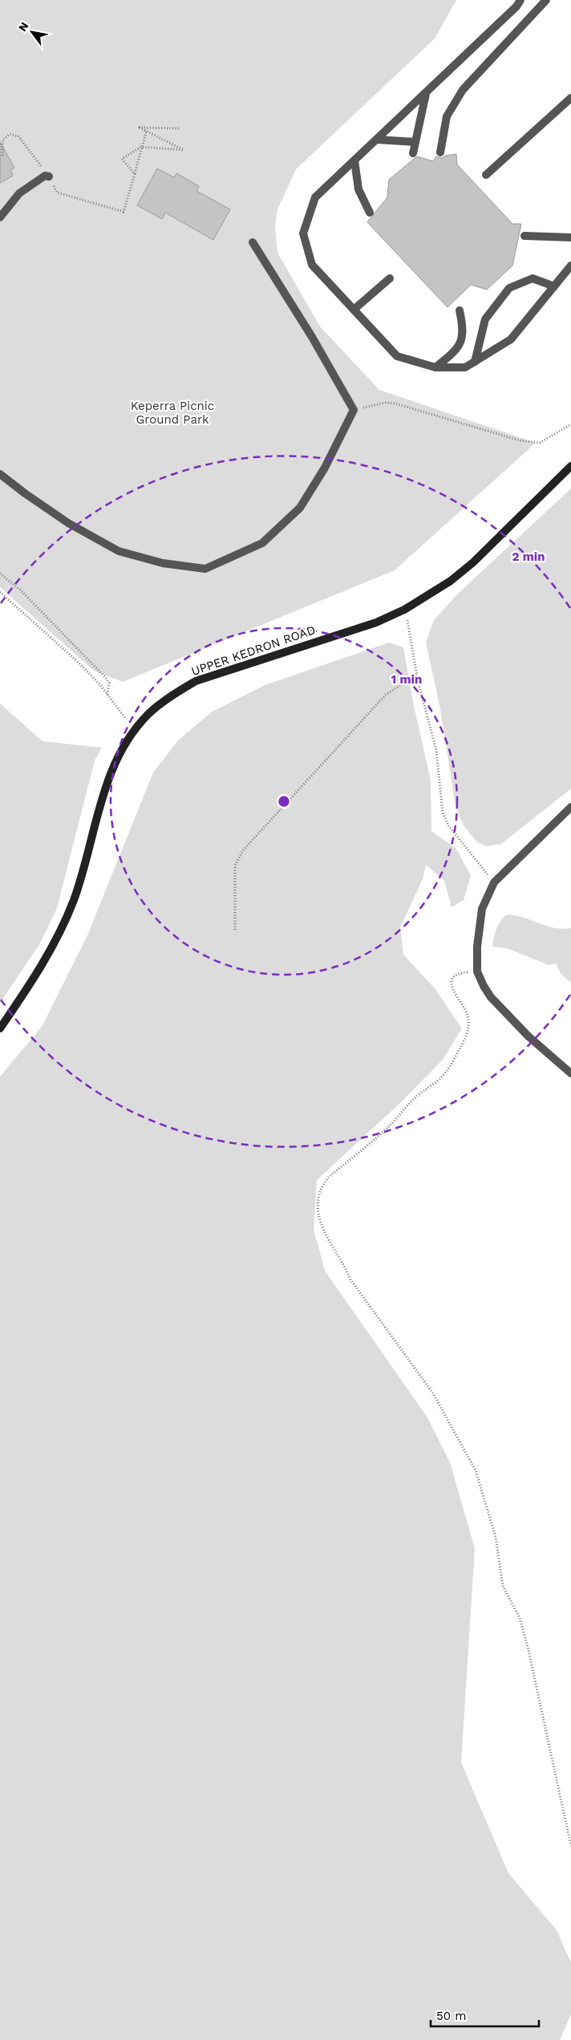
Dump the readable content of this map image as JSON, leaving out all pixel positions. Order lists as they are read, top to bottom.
{
  "streets": {
    "main road": ["UPPER KEDRON ROAD"]
  },
  "parks": ["Keperra Picnic Ground Park"],
  "scale_bar": "50 m",
  "north": "top left",
  "rings": ["2 min", "1 min"]
}
